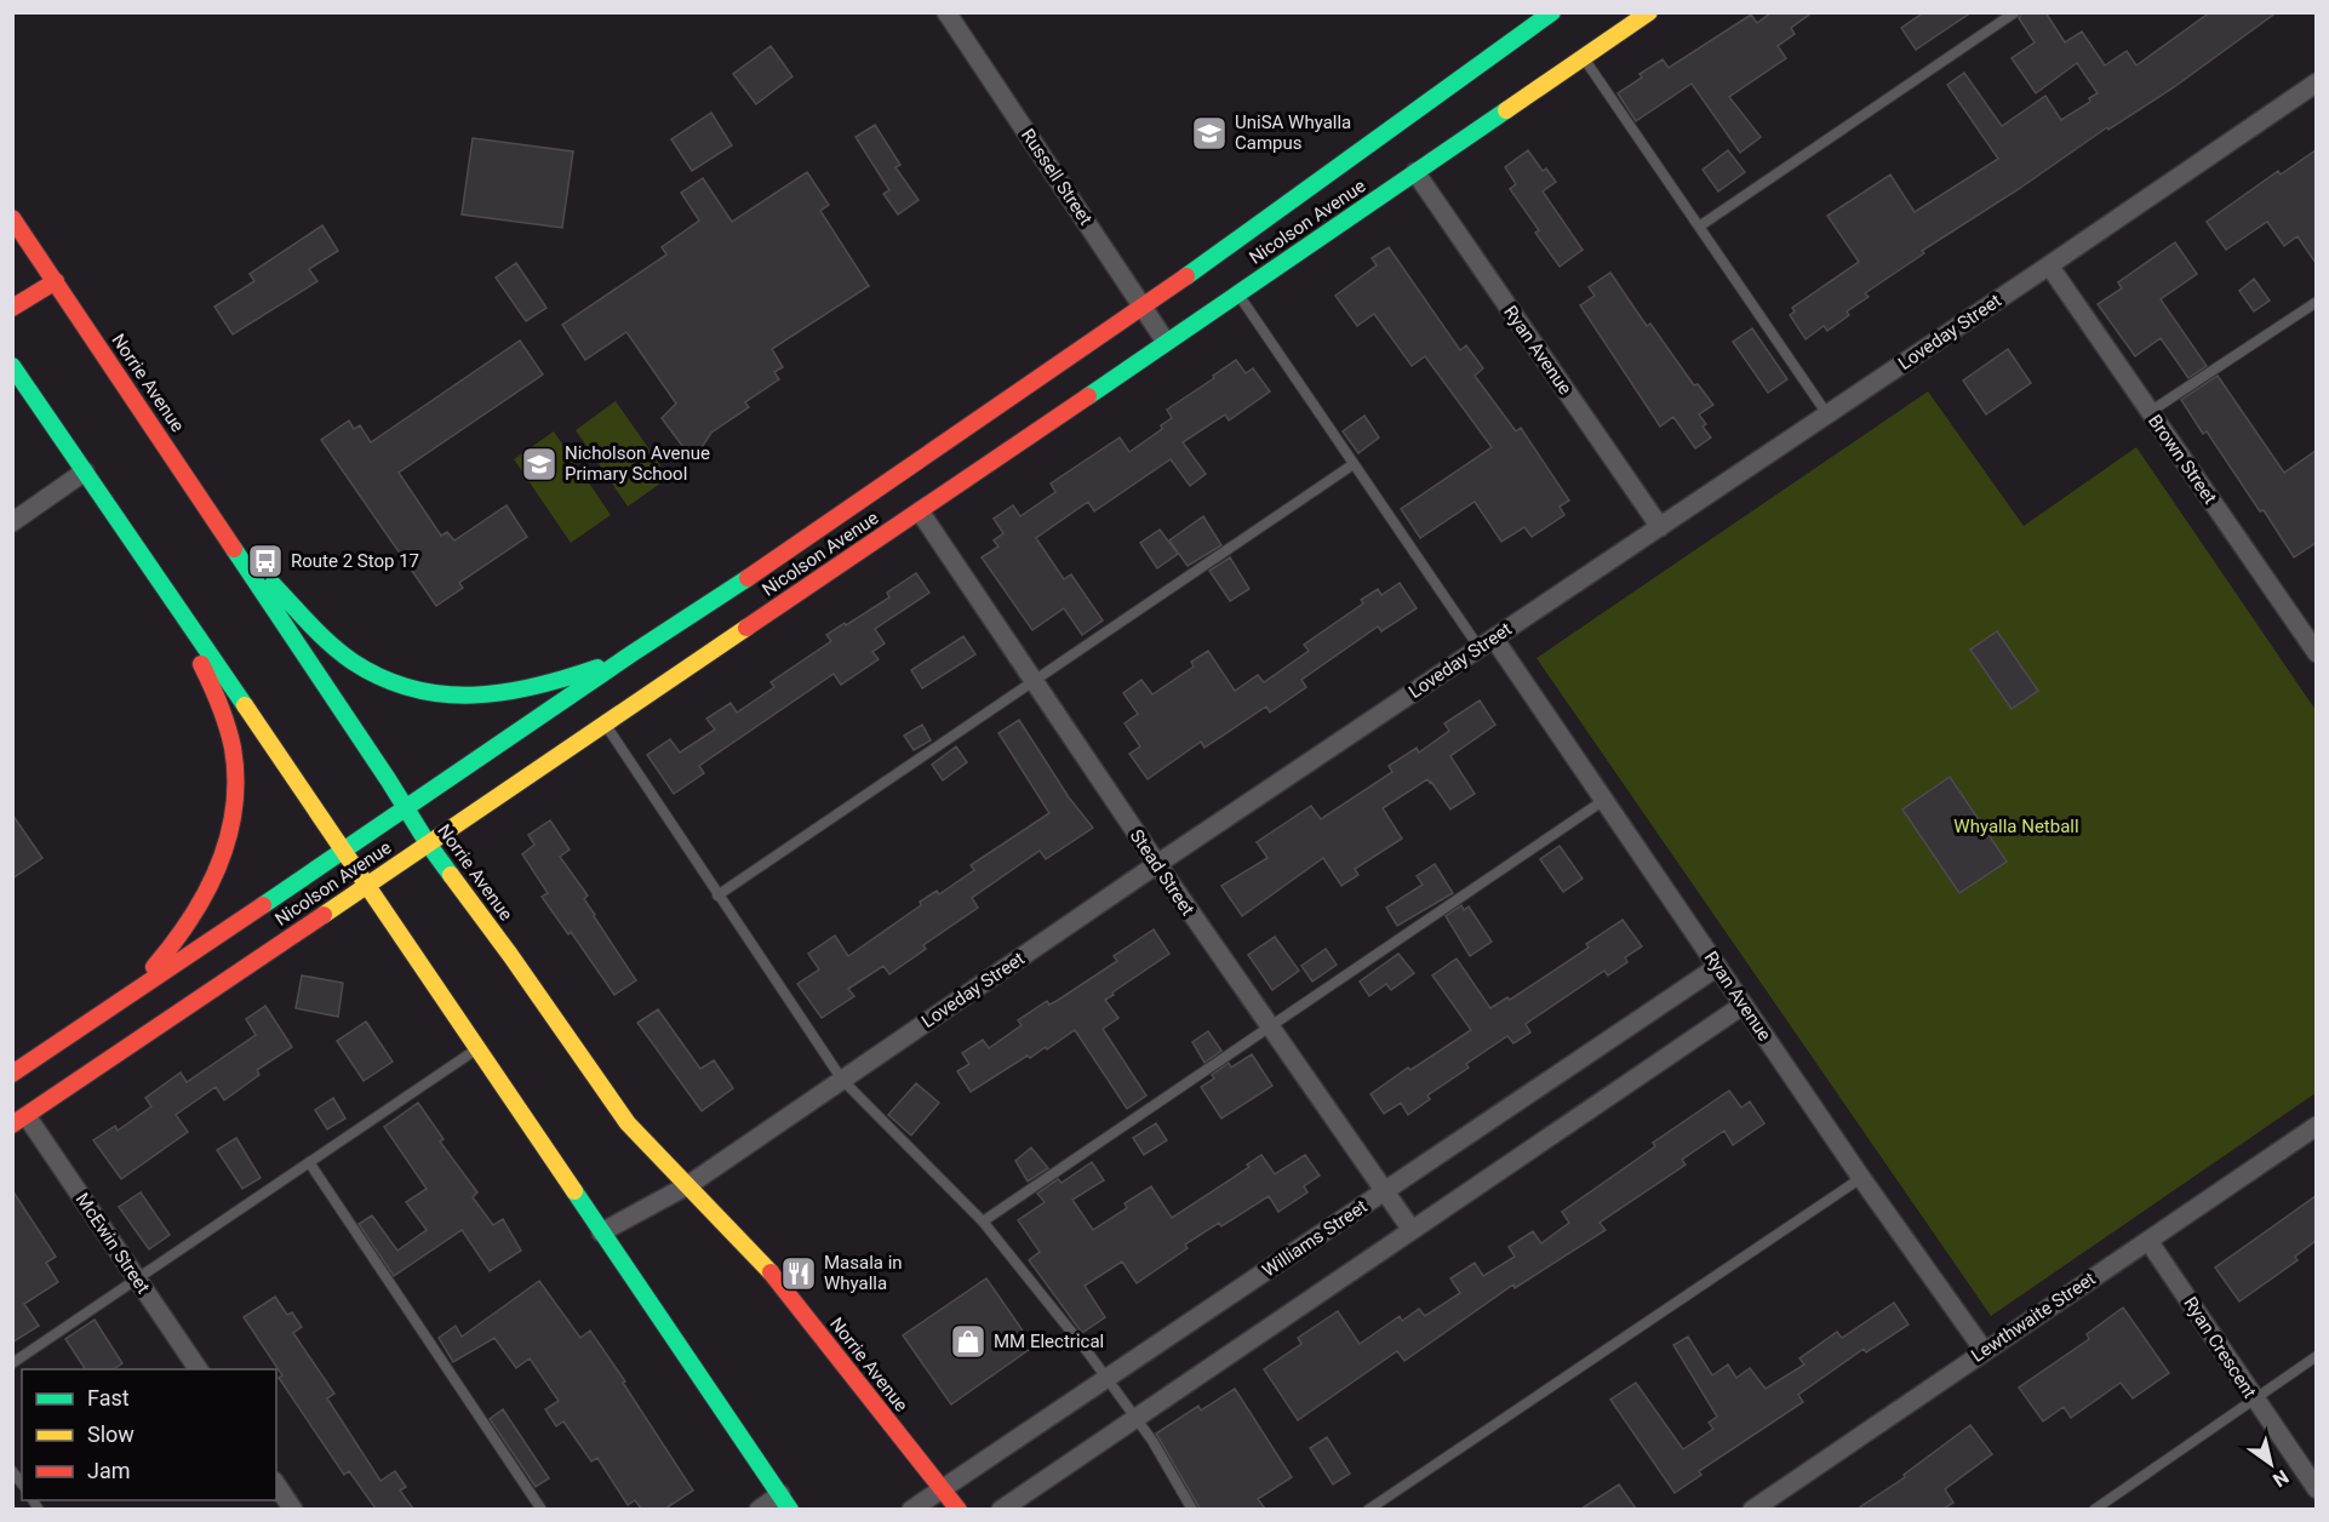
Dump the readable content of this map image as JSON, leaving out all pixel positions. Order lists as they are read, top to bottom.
{
  "streets": {
    "main road": ["Nicolson Avenue", "Norrie Avenue"],
    "street": [
      "Russell Street",
      "Loveday Street",
      "Ryan Avenue",
      "Brown Street",
      "Stead Street",
      "Williams Street",
      "McEwin Street",
      "Lewthwaite Street",
      "Ryan Crescent"
    ]
  },
  "crossings": [
    ["Russell Street", "Nicolson Avenue"],
    ["Nicolson Avenue", "Ryan Avenue"],
    ["Nicolson Avenue", "Norrie Avenue"],
    ["Nicolson Avenue", "Stead Street"],
    ["Nicolson Avenue", "McEwin Street"],
    ["Loveday Street", "Ryan Avenue"],
    ["Loveday Street", "Norrie Avenue"],
    ["Loveday Street", "Brown Street"],
    ["Loveday Street", "Stead Street"],
    ["Ryan Avenue", "Williams Street"],
    ["Ryan Avenue", "Lewthwaite Street"],
    ["Norrie Avenue", "Williams Street"],
    ["Stead Street", "Williams Street"],
    ["Lewthwaite Street", "Ryan Crescent"]
  ],
  "parks": ["Whyalla Netball"],
  "places": {
    "school or university": ["UniSA Whyalla Campus", "Nicholson Avenue Primary School"],
    "bus stop": ["Route 2 Stop 17"],
    "restaurant": ["Masala in Whyalla"],
    "shop": ["MM Electrical"]
  },
  "legend": ["Fast", "Slow", "Jam"],
  "north": "bottom right"
}
